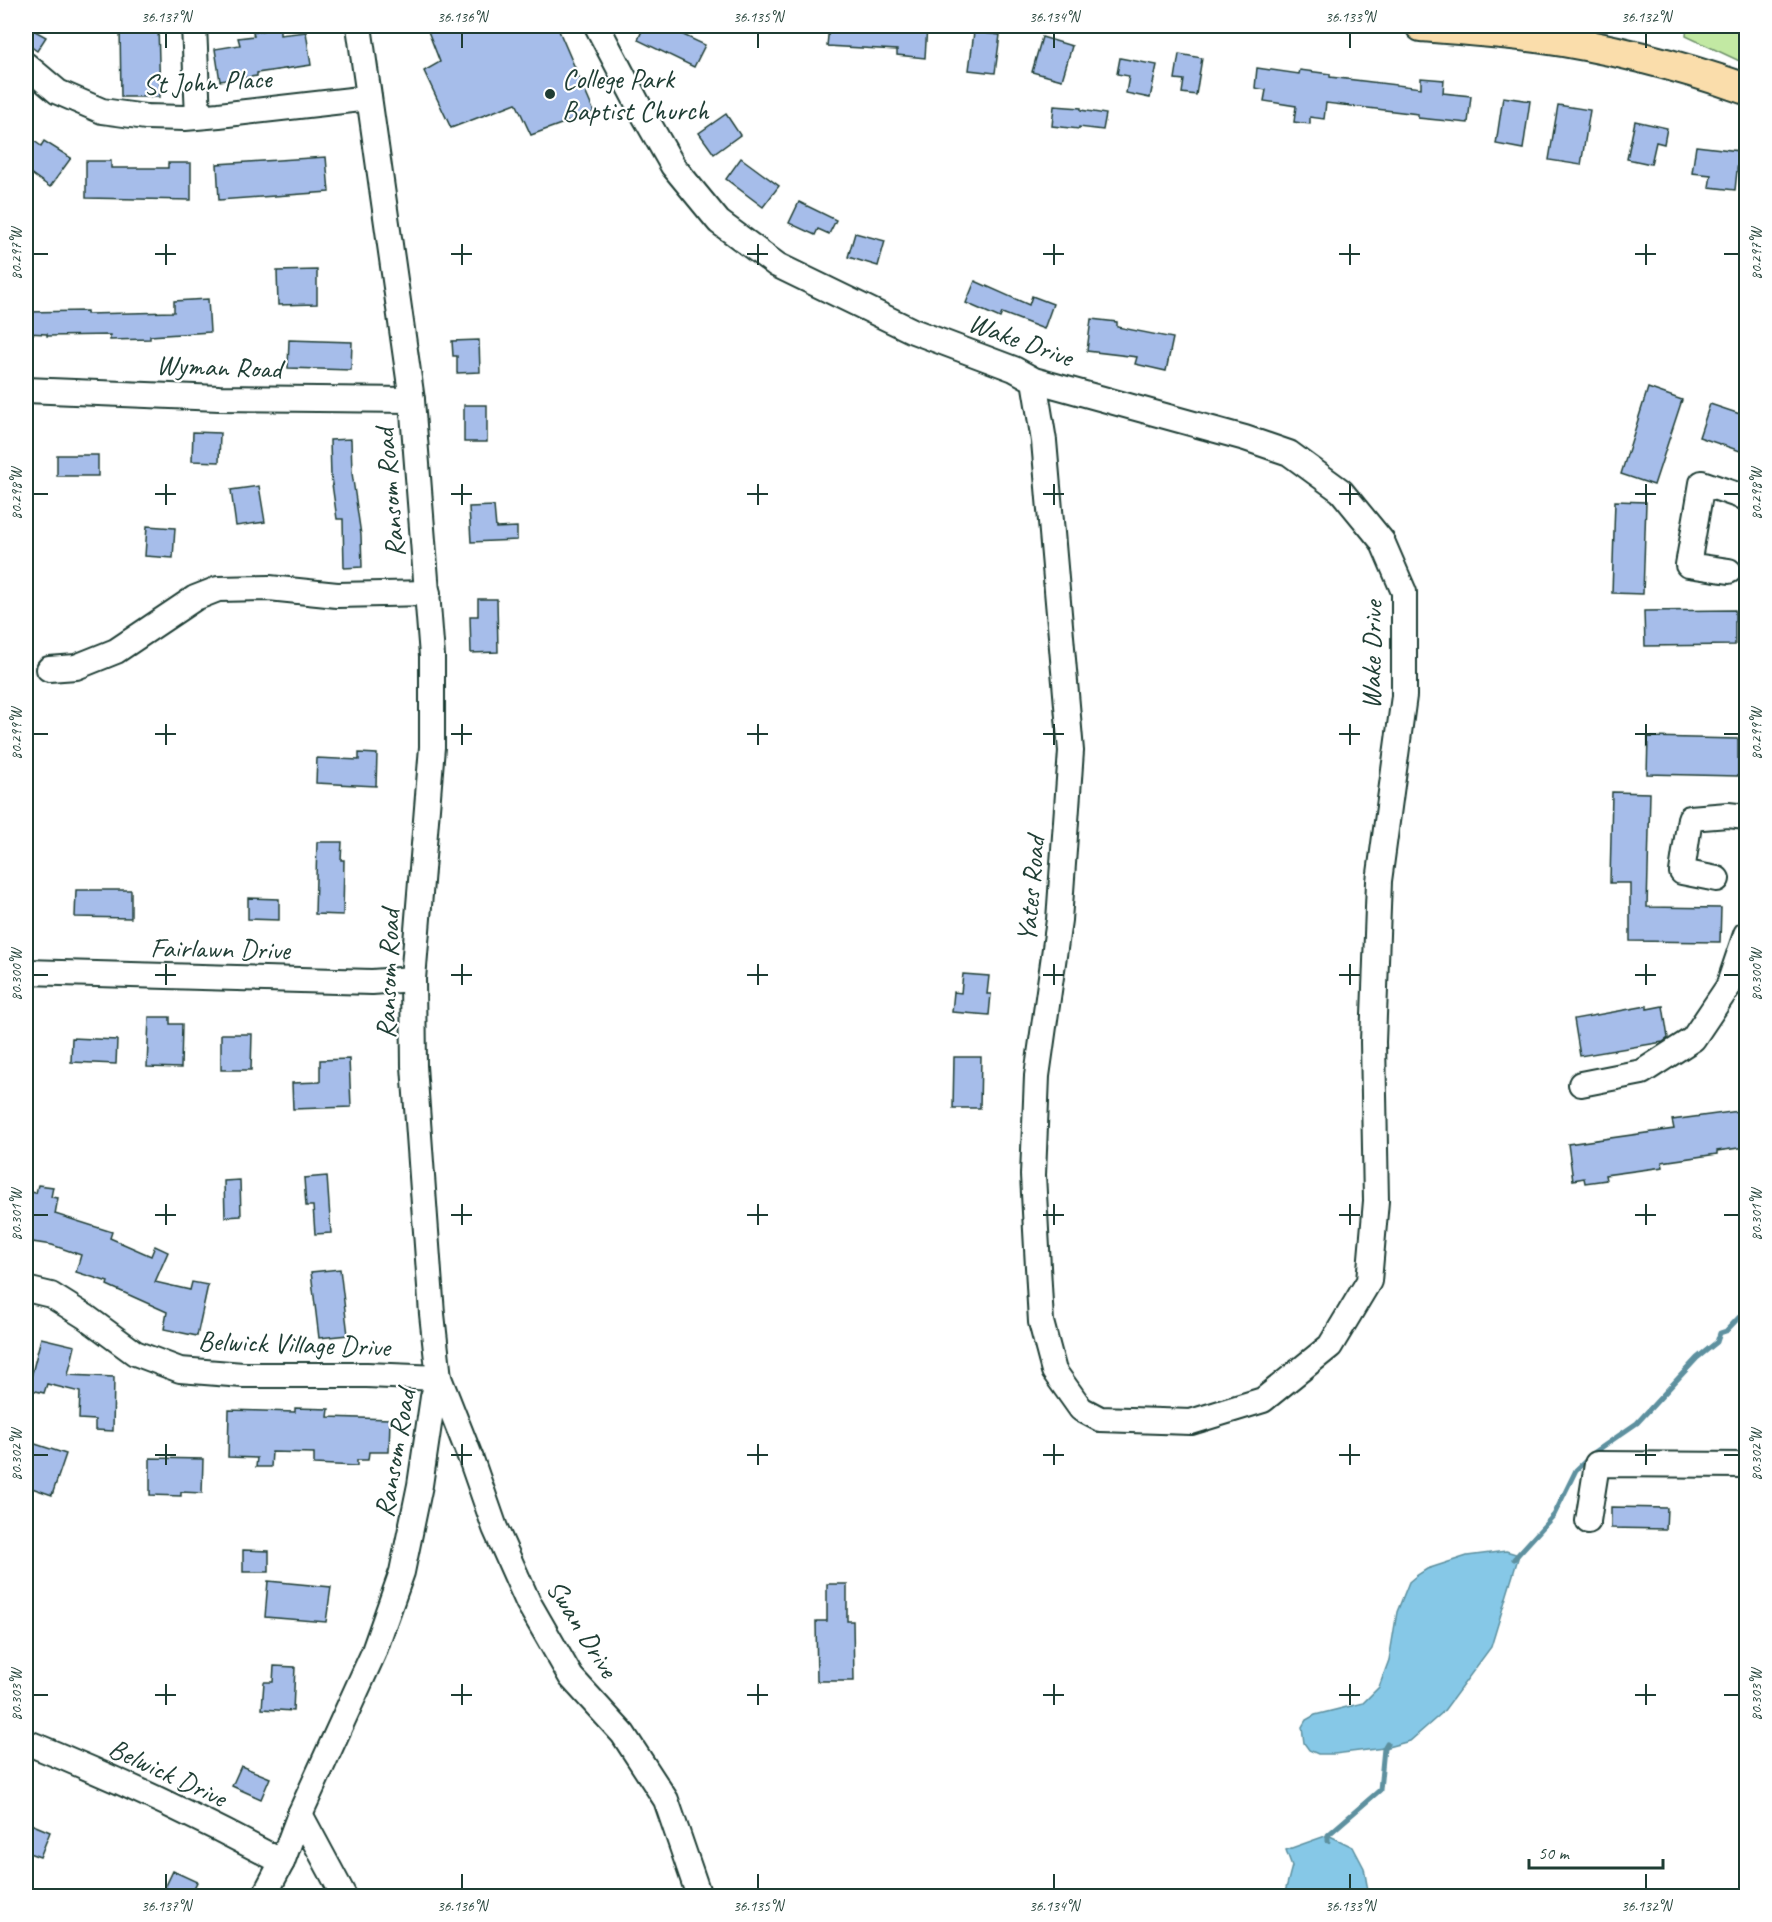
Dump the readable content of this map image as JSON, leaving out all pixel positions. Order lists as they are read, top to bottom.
{
  "streets": {
    "street": [
      "St John Place",
      "Wake Drive",
      "Wyman Road",
      "Ransom Road",
      "Yates Road",
      "Fairlawn Drive",
      "Belwick Village Drive",
      "Swan Drive",
      "Belwick Drive"
    ]
  },
  "crossings": [
    ["St John Place", "Ransom Road"],
    ["Wake Drive", "Yates Road"],
    ["Wyman Road", "Ransom Road"],
    ["Ransom Road", "Fairlawn Drive"],
    ["Ransom Road", "Belwick Village Drive"],
    ["Ransom Road", "Swan Drive"],
    ["Ransom Road", "Belwick Drive"],
    ["Belwick Village Drive", "Swan Drive"]
  ],
  "places": ["College Park Baptist Church"],
  "scale_bar": "50 m",
  "coordinates": [
    "36.137°N",
    "36.136°N",
    "36.135°N",
    "36.134°N",
    "36.133°N",
    "36.132°N",
    "80.297°W",
    "80.298°W",
    "80.299°W",
    "80.300°W",
    "80.301°W",
    "80.302°W",
    "80.303°W"
  ]
}
